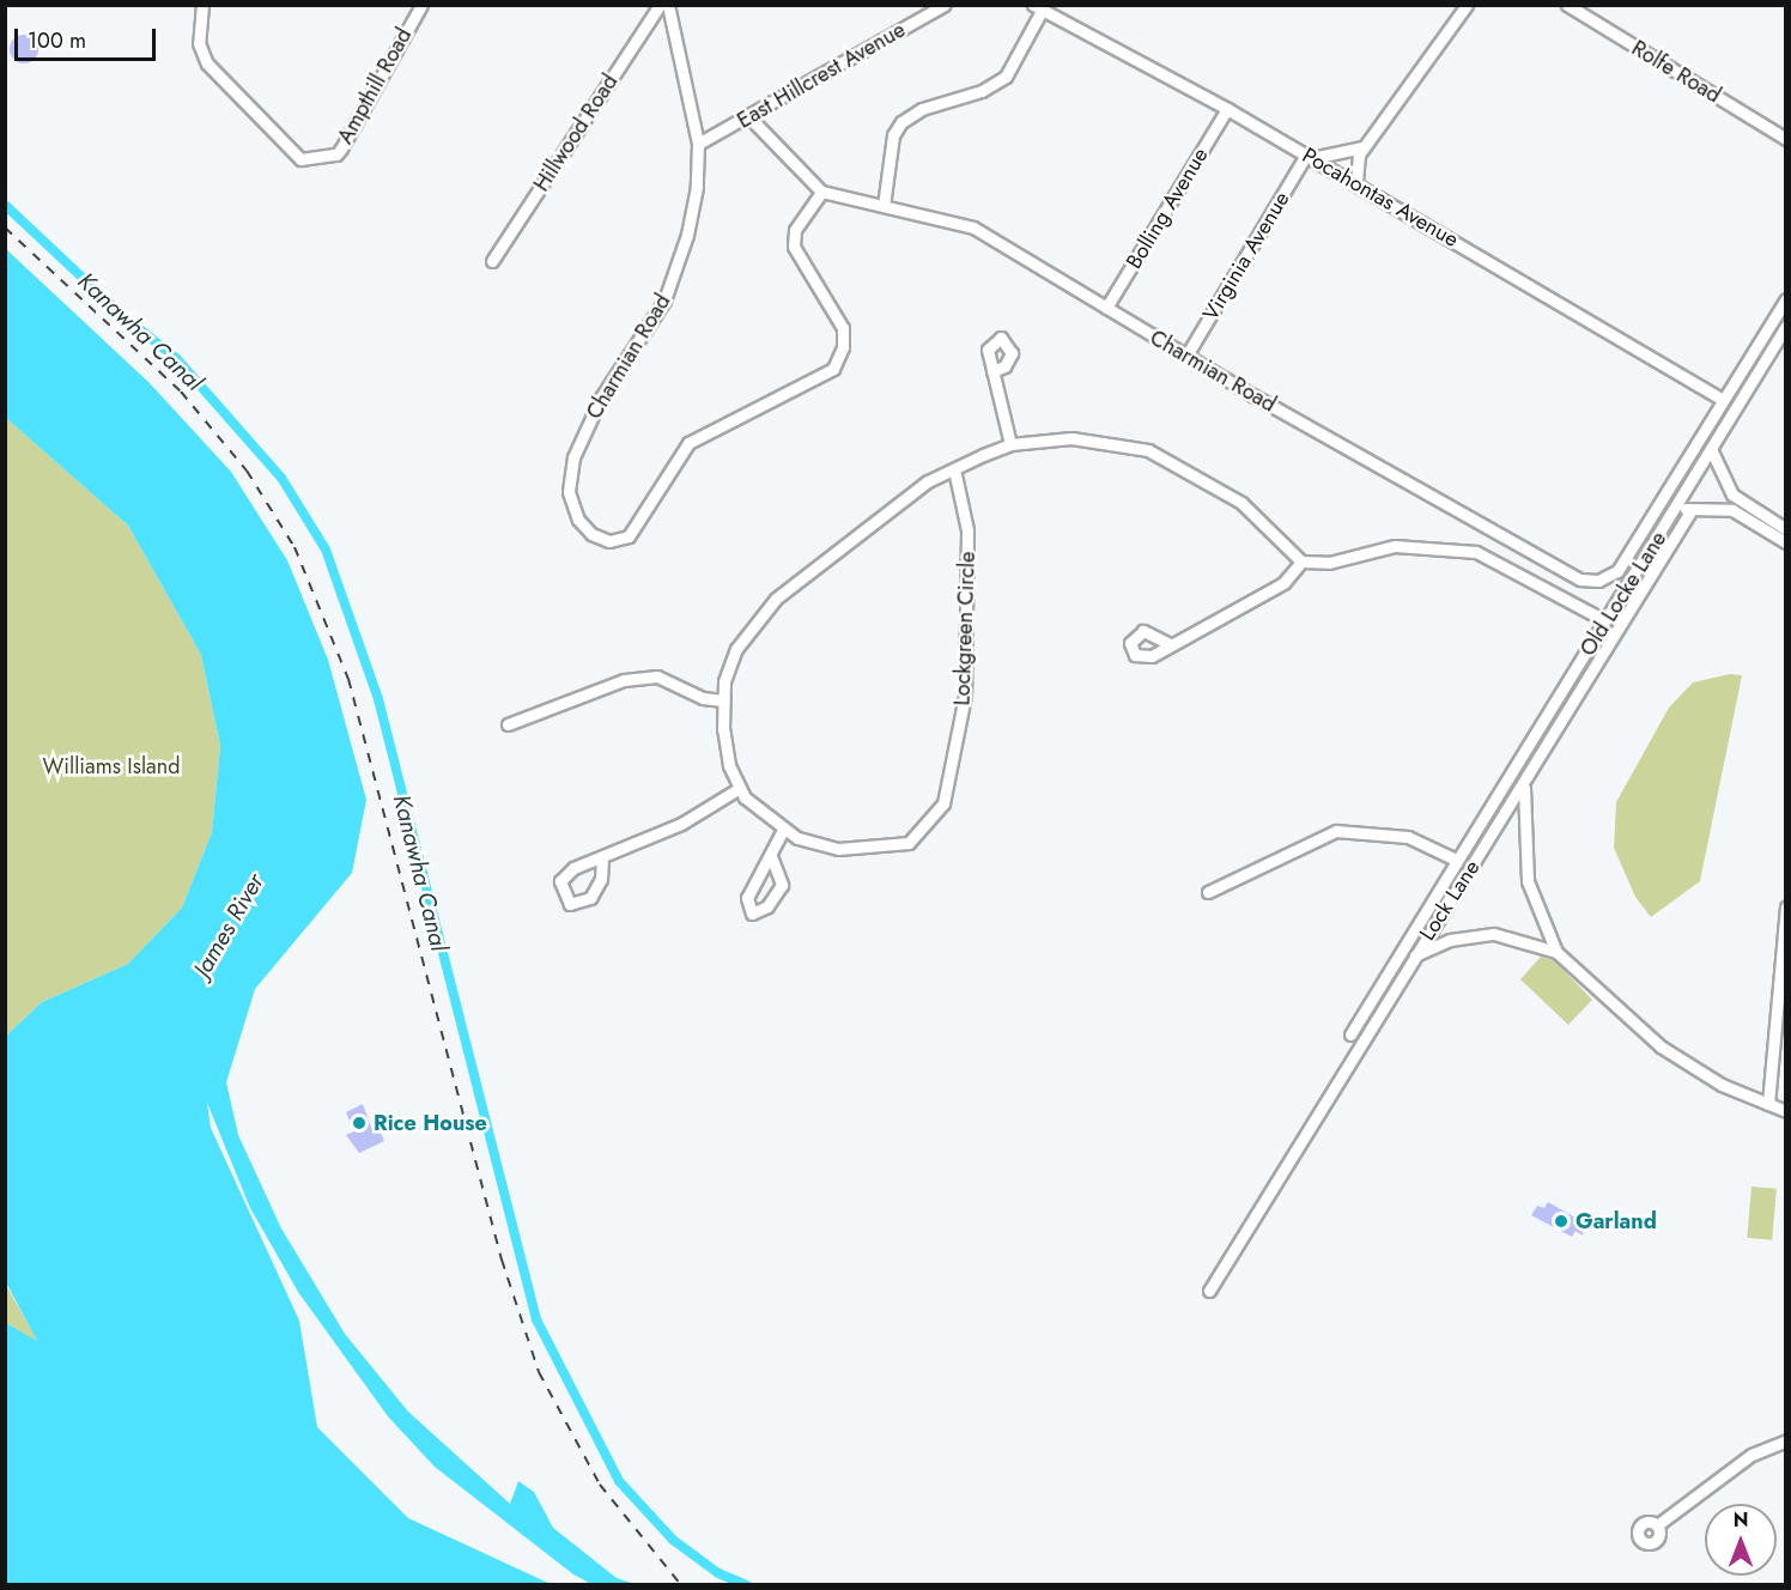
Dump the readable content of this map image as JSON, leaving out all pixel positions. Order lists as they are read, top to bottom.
{
  "streets": {
    "street": [
      "Rolfe Road",
      "East Hillcrest Avenue",
      "Ampthill Road",
      "Hillwood Road",
      "Pocahontas Avenue",
      "Bolling Avenue",
      "Virginia Avenue",
      "Charmian Road",
      "Old Locke Lane",
      "Lockgreen Circle",
      "Lock Lane"
    ]
  },
  "crossings": [
    ["East Hillcrest Avenue", "Charmian Road"],
    ["Pocahontas Avenue", "Bolling Avenue"],
    ["Pocahontas Avenue", "Virginia Avenue"],
    ["Pocahontas Avenue", "Charmian Road"],
    ["Bolling Avenue", "Charmian Road"],
    ["Virginia Avenue", "Charmian Road"],
    ["Old Locke Lane", "Lock Lane"]
  ],
  "water": ["Kanawha Canal", "James River"],
  "parks": ["Williams Island"],
  "places": ["Rice House", "Garland"],
  "scale_bar": "100 m",
  "north": "top"
}
